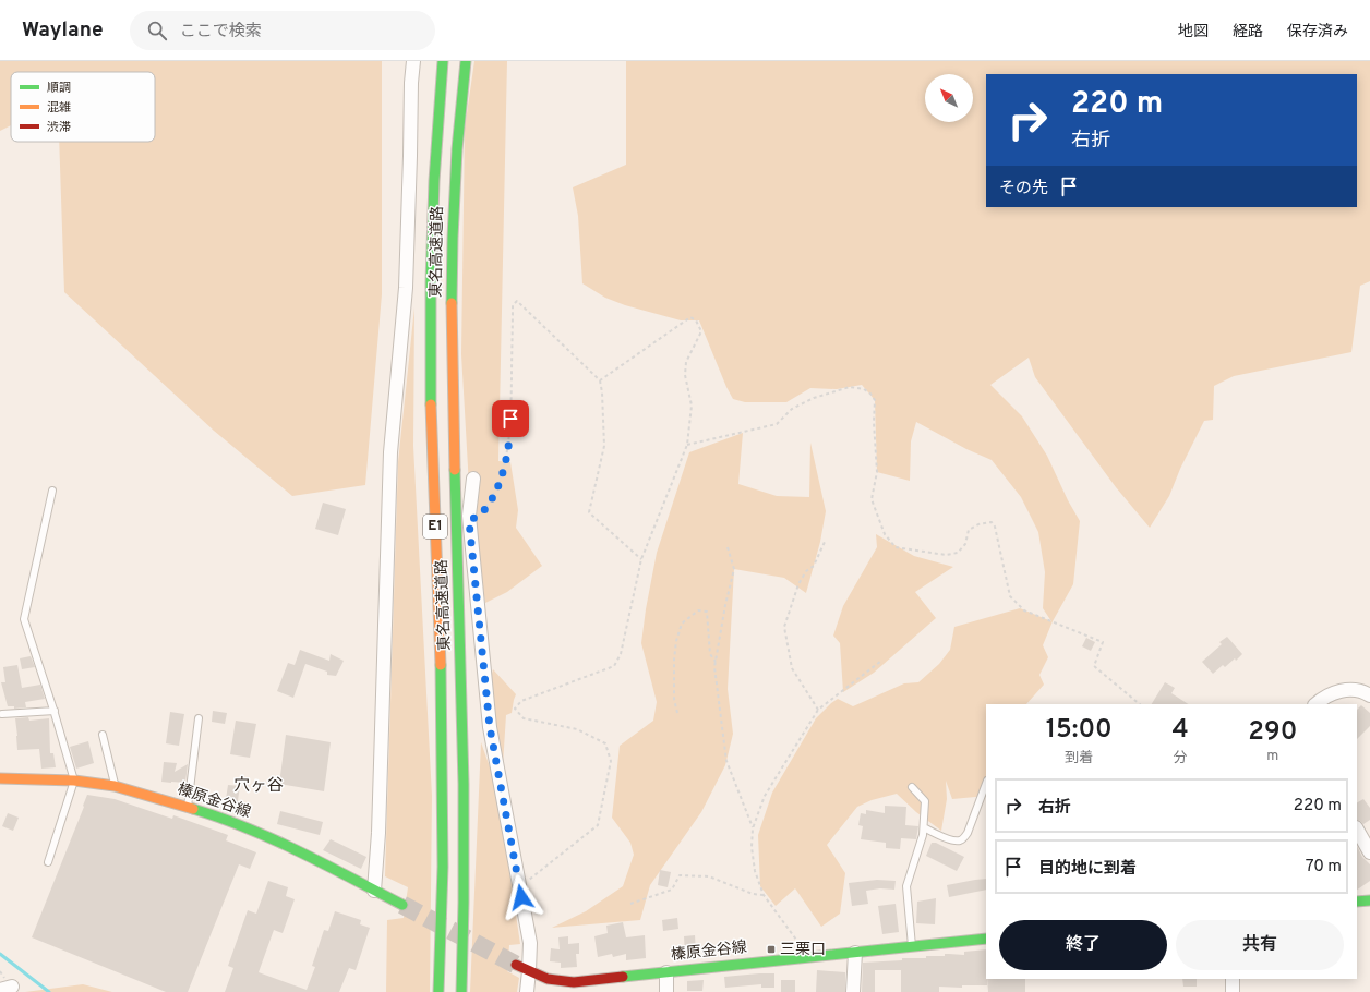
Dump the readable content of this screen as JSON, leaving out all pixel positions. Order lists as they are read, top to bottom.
{
  "streets": {
    "main road": ["東名高速道路", "E1", "榛原金谷線"]
  },
  "districts": ["穴ヶ谷"],
  "places": {
    "transit": ["三栗口"]
  },
  "legend": ["順調", "混雑", "渋滞"],
  "north": "top left",
  "page": {
    "header": "Waylane",
    "search": "ここで検索",
    "nav": ["地図", "経路", "保存済み"],
    "turn": ["220 m", "右折"],
    "then": "その先",
    "eta": [
      "15:00",
      "到着",
      "4",
      "分",
      "290",
      "m"
    ],
    "list": [
      {
        "name": "右折",
        "value": "220 m"
      },
      {
        "name": "目的地に到着",
        "value": "70 m"
      }
    ],
    "buttons": ["終了", "共有"]
  }
}
